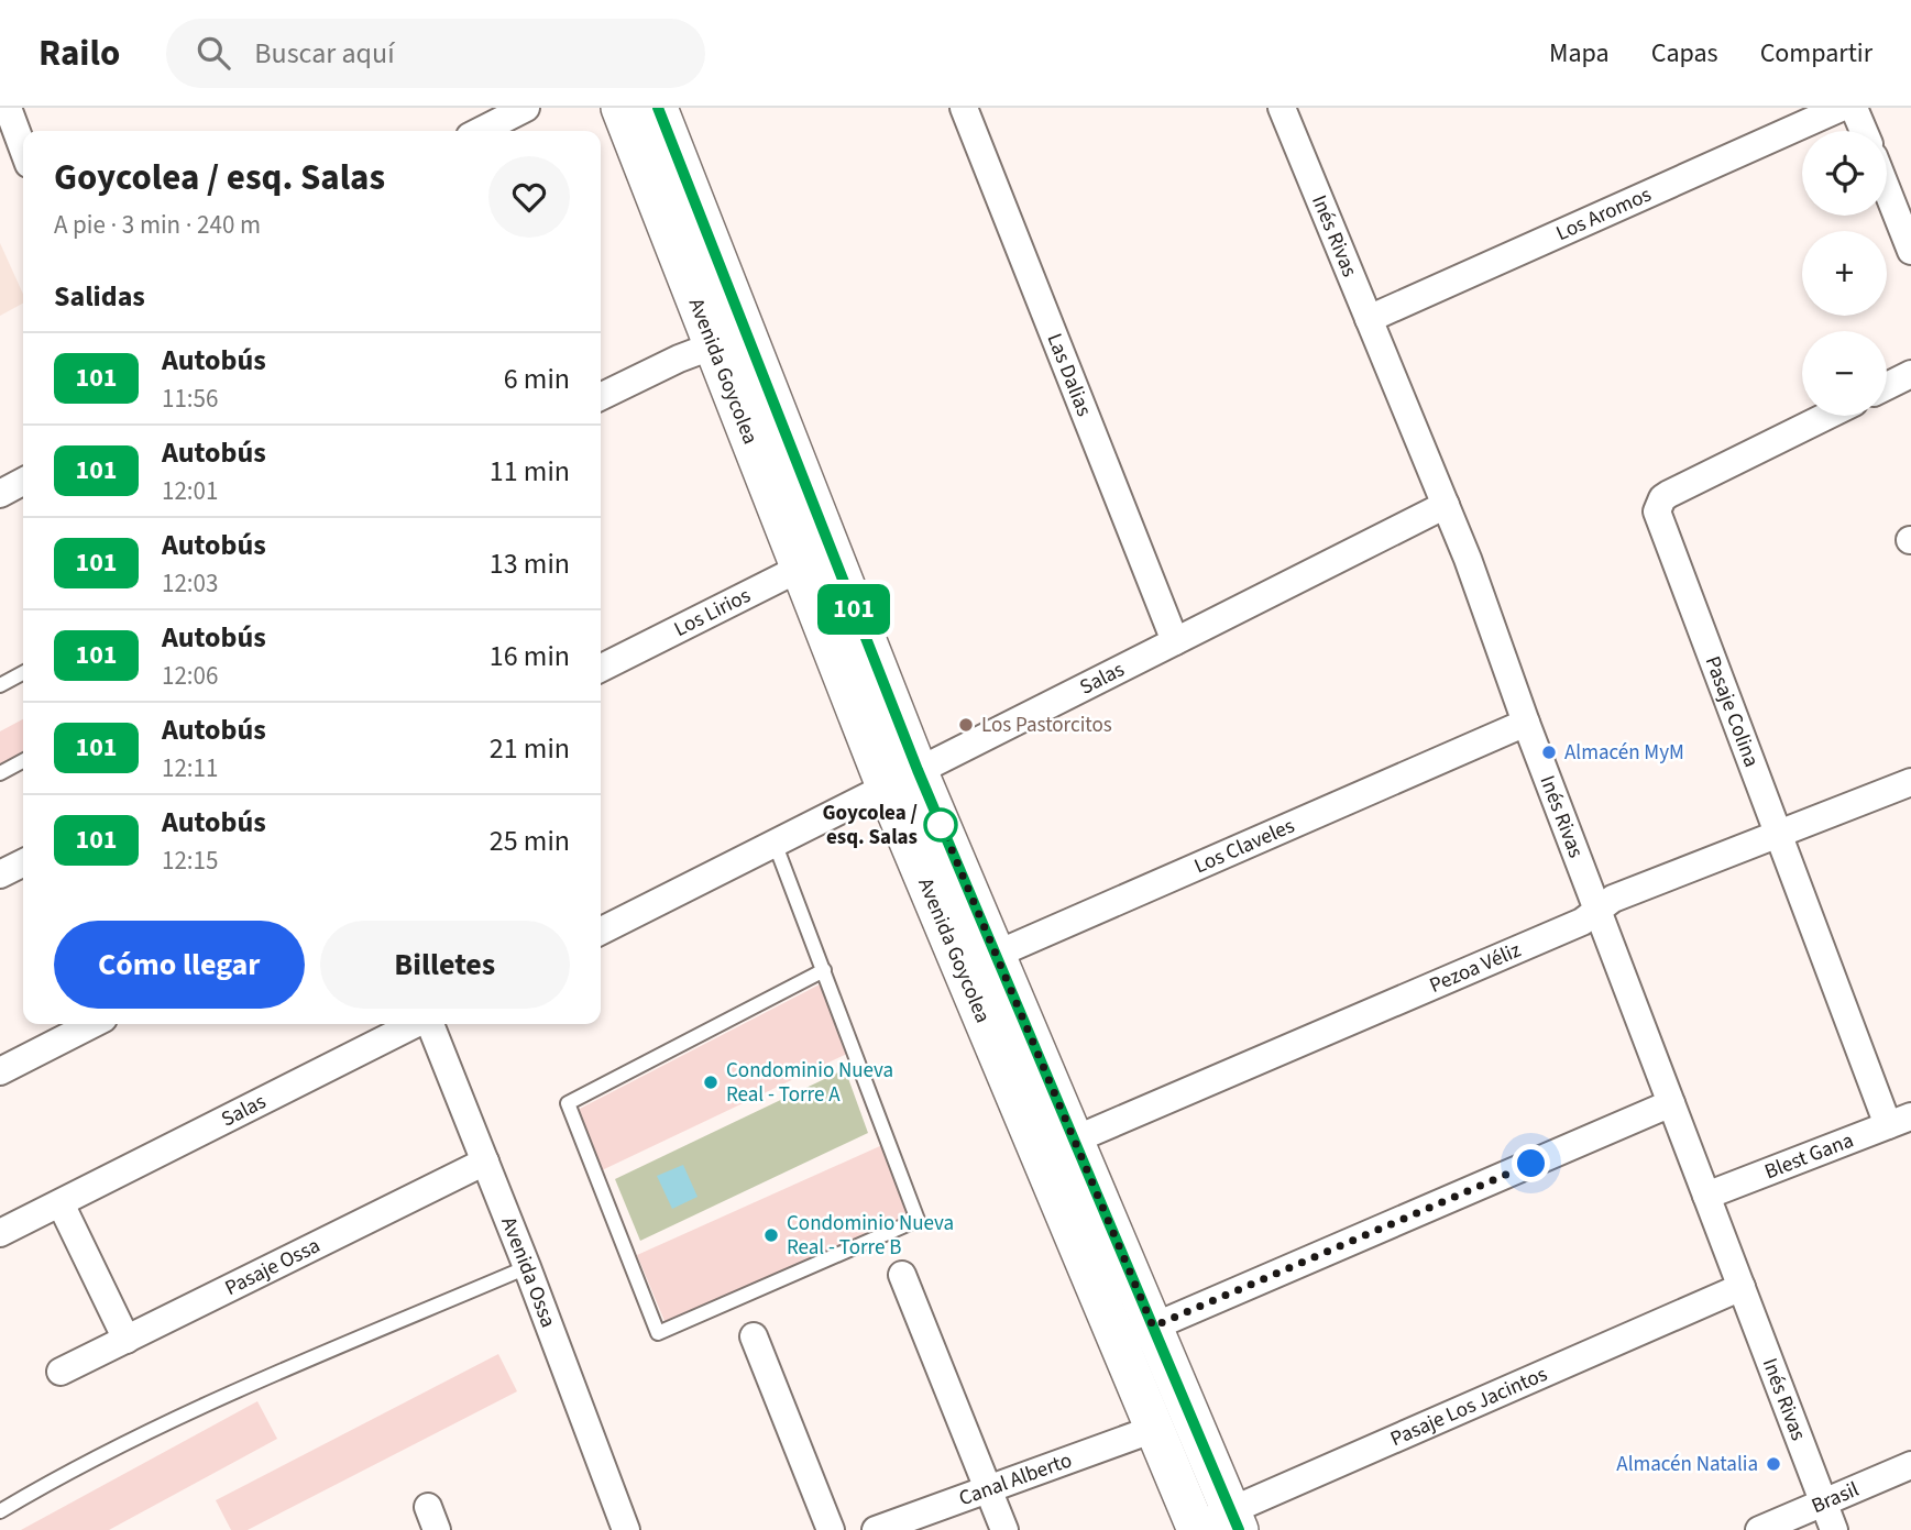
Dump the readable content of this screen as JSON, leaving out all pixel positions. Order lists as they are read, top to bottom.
{
  "streets": {
    "street": [
      "Los Aromos",
      "Inés Rivas",
      "Avenida Goycolea",
      "Las Dalias",
      "Los Lirios",
      "Salas",
      "Pasaje Colina",
      "Los Claveles",
      "Pezoa Véliz",
      "Blest Gana",
      "Pasaje Ossa",
      "Avenida Ossa",
      "Pasaje Los Jacintos",
      "Canal Alberto",
      "Brasil"
    ]
  },
  "crossings": [
    ["Los Aromos", "Inés Rivas"],
    ["Inés Rivas", "Salas"],
    ["Inés Rivas", "Los Claveles"],
    ["Inés Rivas", "Pezoa Véliz"],
    ["Inés Rivas", "Blest Gana"],
    ["Inés Rivas", "Pasaje Los Jacintos"],
    ["Inés Rivas", "Brasil"],
    ["Avenida Goycolea", "Los Lirios"],
    ["Avenida Goycolea", "Salas"],
    ["Avenida Goycolea", "Los Claveles"],
    ["Avenida Goycolea", "Pezoa Véliz"],
    ["Avenida Goycolea", "Pasaje Los Jacintos"],
    ["Avenida Goycolea", "Canal Alberto"],
    ["Las Dalias", "Salas"],
    ["Pasaje Colina", "Pezoa Véliz"],
    ["Pasaje Colina", "Blest Gana"],
    ["Pasaje Ossa", "Avenida Ossa"]
  ],
  "places": [
    "Los Pastorcitos",
    "Almacén MyM",
    "Goycolea / esq. Salas",
    "Condominio Nueva Real - Torre A",
    "Condominio Nueva Real - Torre B",
    "Almacén Natalia"
  ],
  "lines": ["bus line 101"],
  "page": {
    "header": "Railo",
    "search": "Buscar aquí",
    "nav": ["Mapa", "Capas", "Compartir"],
    "on_map": "101",
    "map_buttons": ["+", "−"],
    "heading": [
      ["Goycolea / esq. Salas", "A pie · 3 min · 240 m"],
      "Salidas"
    ],
    "list": [
      {
        "mark": "101",
        "name": "Autobús",
        "note": "11:56",
        "value": "6 min"
      },
      {
        "mark": "101",
        "name": "Autobús",
        "note": "12:01",
        "value": "11 min"
      },
      {
        "mark": "101",
        "name": "Autobús",
        "note": "12:03",
        "value": "13 min"
      },
      {
        "mark": "101",
        "name": "Autobús",
        "note": "12:06",
        "value": "16 min"
      },
      {
        "mark": "101",
        "name": "Autobús",
        "note": "12:11",
        "value": "21 min"
      },
      {
        "mark": "101",
        "name": "Autobús",
        "note": "12:15",
        "value": "25 min"
      }
    ],
    "buttons": ["Cómo llegar", "Billetes"]
  }
}
